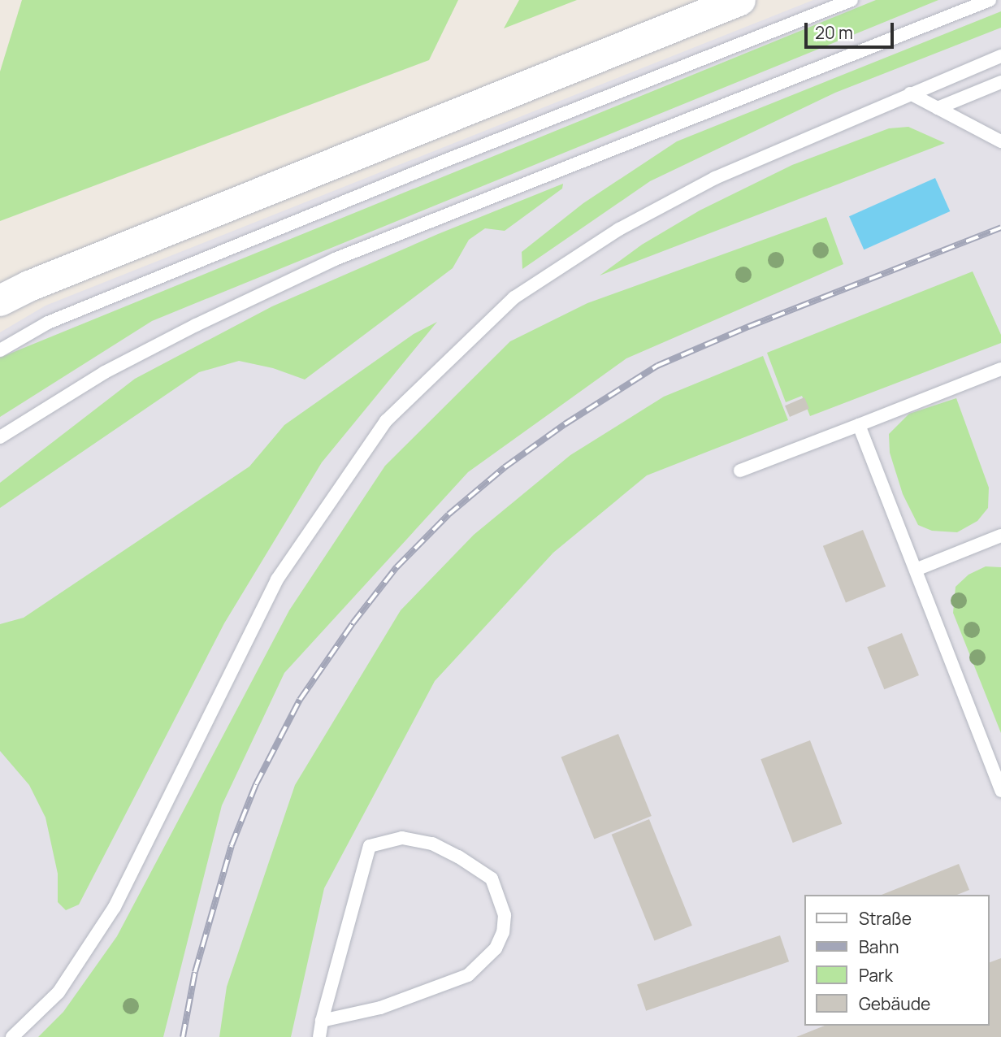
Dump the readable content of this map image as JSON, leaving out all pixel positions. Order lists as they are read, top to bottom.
{
  "legend": [
    "Straße",
    "Bahn",
    "Park",
    "Gebäude"
  ],
  "scale_bar": "20 m"
}
